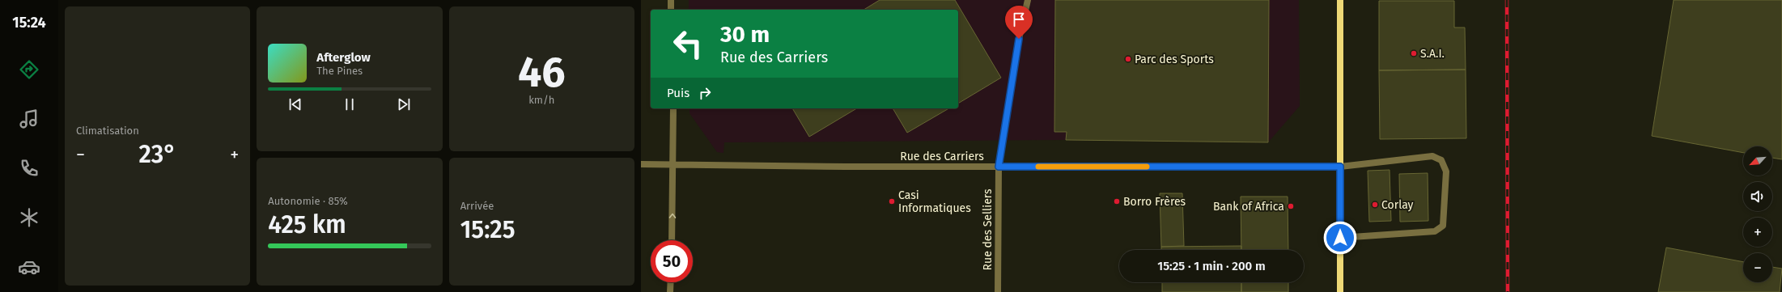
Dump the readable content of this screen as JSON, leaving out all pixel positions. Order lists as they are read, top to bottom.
{
  "streets": {
    "street": ["Rue des Carriers", "Rue des Selliers"]
  },
  "crossings": [
    ["Rue des Carriers", "Rue des Selliers"]
  ],
  "places": [
    "S.A.I.",
    "Parc des Sports",
    "Casi Informatiques",
    "Borro Frères",
    "Corlay",
    "Bank of Africa"
  ],
  "north": "bottom left",
  "page": {
    "tabs": "15:24",
    "tile": [
      "Climatisation",
      ["46", "km/h"],
      ["Autonomie · 85%", "425 km"],
      ["Arrivée", "15:25"]
    ],
    "turn": ["30 m", "Rue des Carriers"],
    "song": ["Afterglow", "The Pines"],
    "then": "Puis",
    "heat": ["−", "23°", "+"],
    "map_buttons": ["+", "−"],
    "limit": "50",
    "trip": "15:25 · 1 min · 200 m"
  }
}
